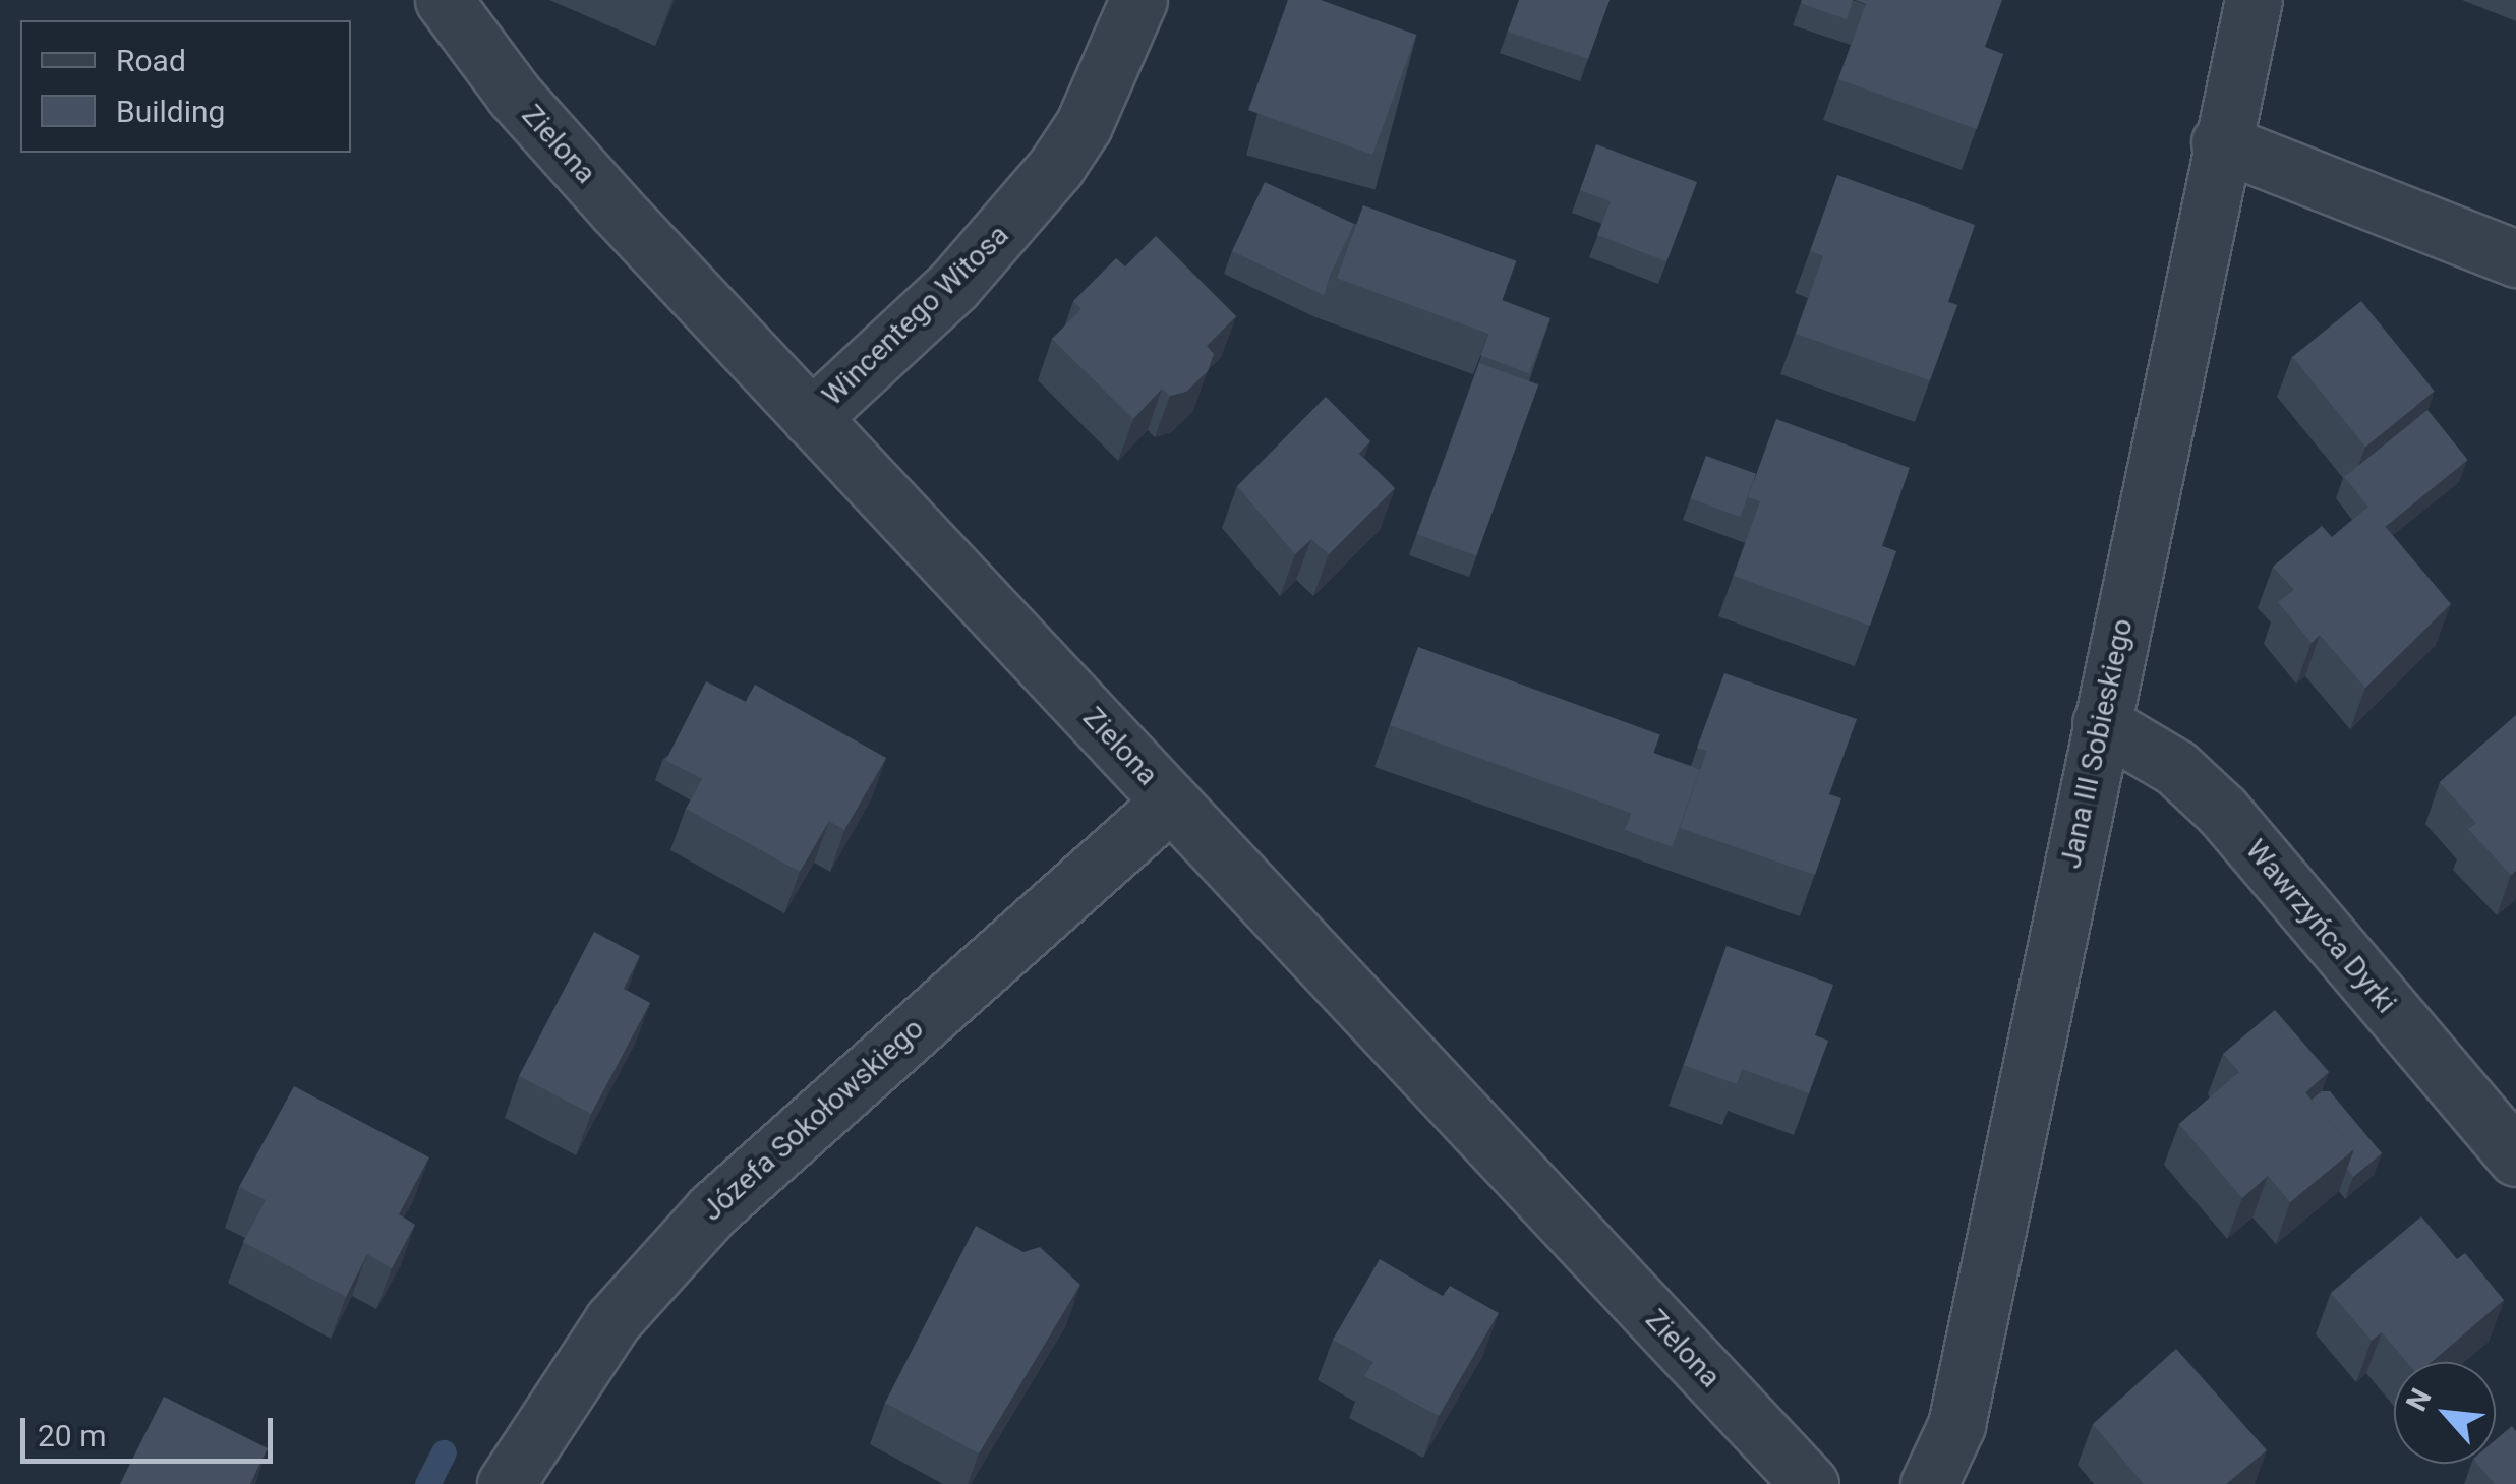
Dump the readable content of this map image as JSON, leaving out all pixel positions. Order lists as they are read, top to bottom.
{
  "streets": {
    "street": [
      "Zielona",
      "Wincentego Witosa",
      "Jana III Sobieskiego",
      "Wawrzyńca Dyrki",
      "Józefa Sokołowskiego"
    ]
  },
  "crossings": [
    ["Zielona", "Wincentego Witosa"],
    ["Zielona", "Józefa Sokołowskiego"],
    ["Jana III Sobieskiego", "Wawrzyńca Dyrki"]
  ],
  "legend": ["Road", "Building"],
  "scale_bar": "20 m",
  "north": "top left"
}
